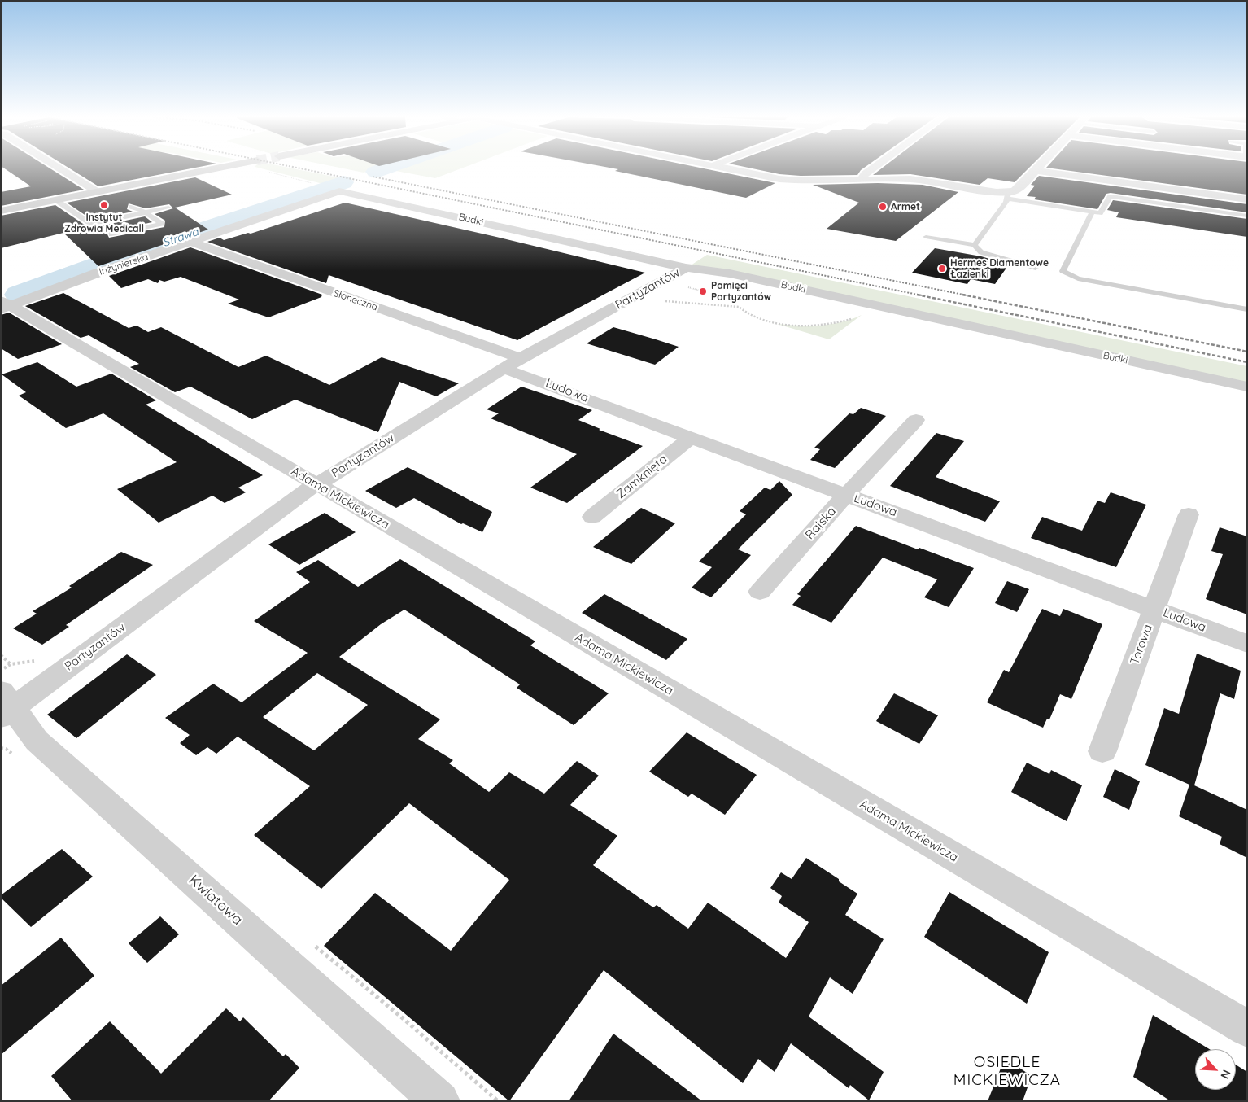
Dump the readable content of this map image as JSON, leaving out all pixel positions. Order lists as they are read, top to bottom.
{
  "streets": {
    "street": [
      "Budki",
      "Inżynierska",
      "Partyzantów",
      "Słoneczna",
      "Ludowa",
      "Zamknięta",
      "Adama Mickiewicza",
      "Rajska",
      "Torowa",
      "Kwiatowa"
    ]
  },
  "crossings": [
    ["Budki", "Inżynierska"],
    ["Budki", "Partyzantów"],
    ["Inżynierska", "Słoneczna"],
    ["Inżynierska", "Adama Mickiewicza"],
    ["Partyzantów", "Słoneczna"],
    ["Partyzantów", "Ludowa"],
    ["Partyzantów", "Adama Mickiewicza"],
    ["Partyzantów", "Kwiatowa"],
    ["Słoneczna", "Ludowa"],
    ["Ludowa", "Zamknięta"],
    ["Ludowa", "Rajska"],
    ["Ludowa", "Torowa"]
  ],
  "districts": ["OSIEDLE MICKIEWICZA"],
  "water": ["Strawa"],
  "places": [
    "Instytut Zdrowia Medicall",
    "Armet",
    "Hermes Diamentowe Łazienki",
    "Pamięci Partyzantów"
  ],
  "north": "bottom right"
}
